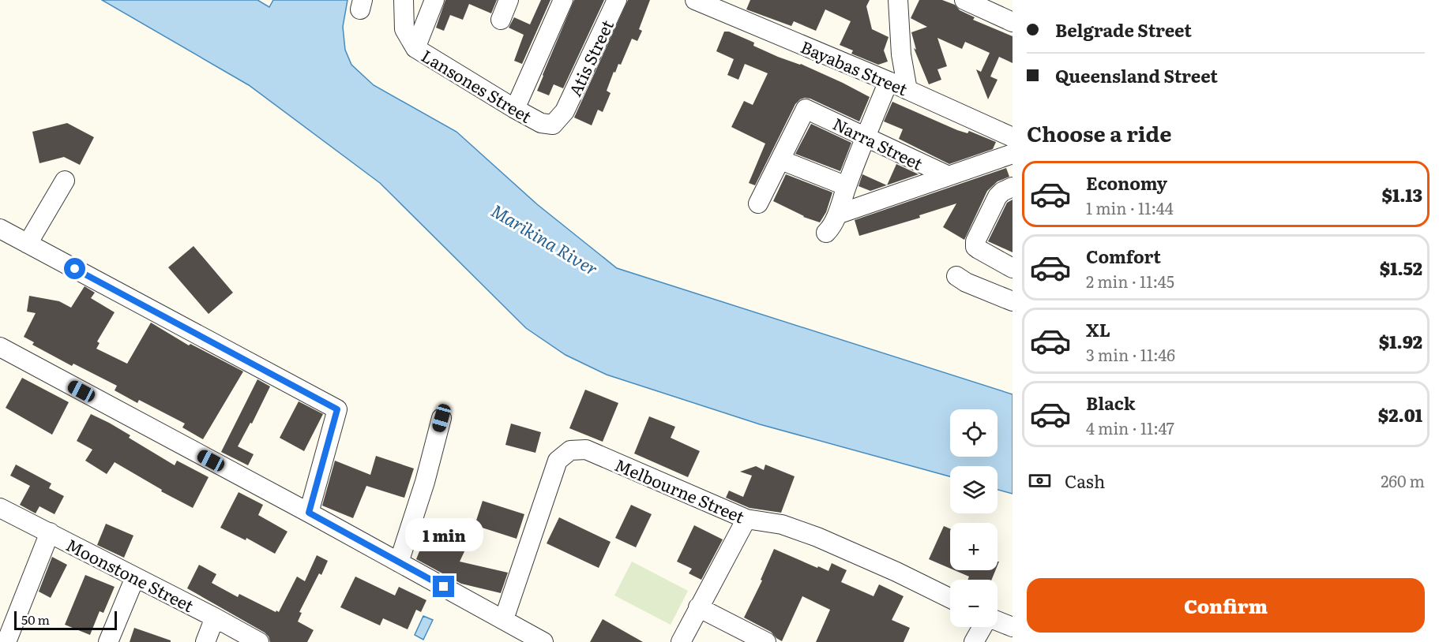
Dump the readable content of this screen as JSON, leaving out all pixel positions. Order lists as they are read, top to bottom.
{
  "streets": {
    "street": [
      "Atis Street",
      "Bayabas Street",
      "Lansones Street",
      "Narra Street",
      "Melbourne Street",
      "Moonstone Street"
    ]
  },
  "crossings": [
    ["Atis Street", "Lansones Street"]
  ],
  "water": ["Marikina River"],
  "scale_bar": "50 m",
  "page": {
    "banner": ["Belgrade Street", "Queensland Street"],
    "heading": "Choose a ride",
    "list": [
      {
        "name": "Economy",
        "note": "1 min · 11:44",
        "value": "$1.13"
      },
      {
        "name": "Comfort",
        "note": "2 min · 11:45",
        "value": "$1.52"
      },
      {
        "name": "XL",
        "note": "3 min · 11:46",
        "value": "$1.92"
      },
      {
        "name": "Black",
        "note": "4 min · 11:47",
        "value": "$2.01"
      }
    ],
    "map_buttons": ["+", "−"],
    "pay": ["Cash", "260 m"],
    "bubble": "1 min",
    "buttons": "Confirm",
    "scale": "50 m"
  }
}
